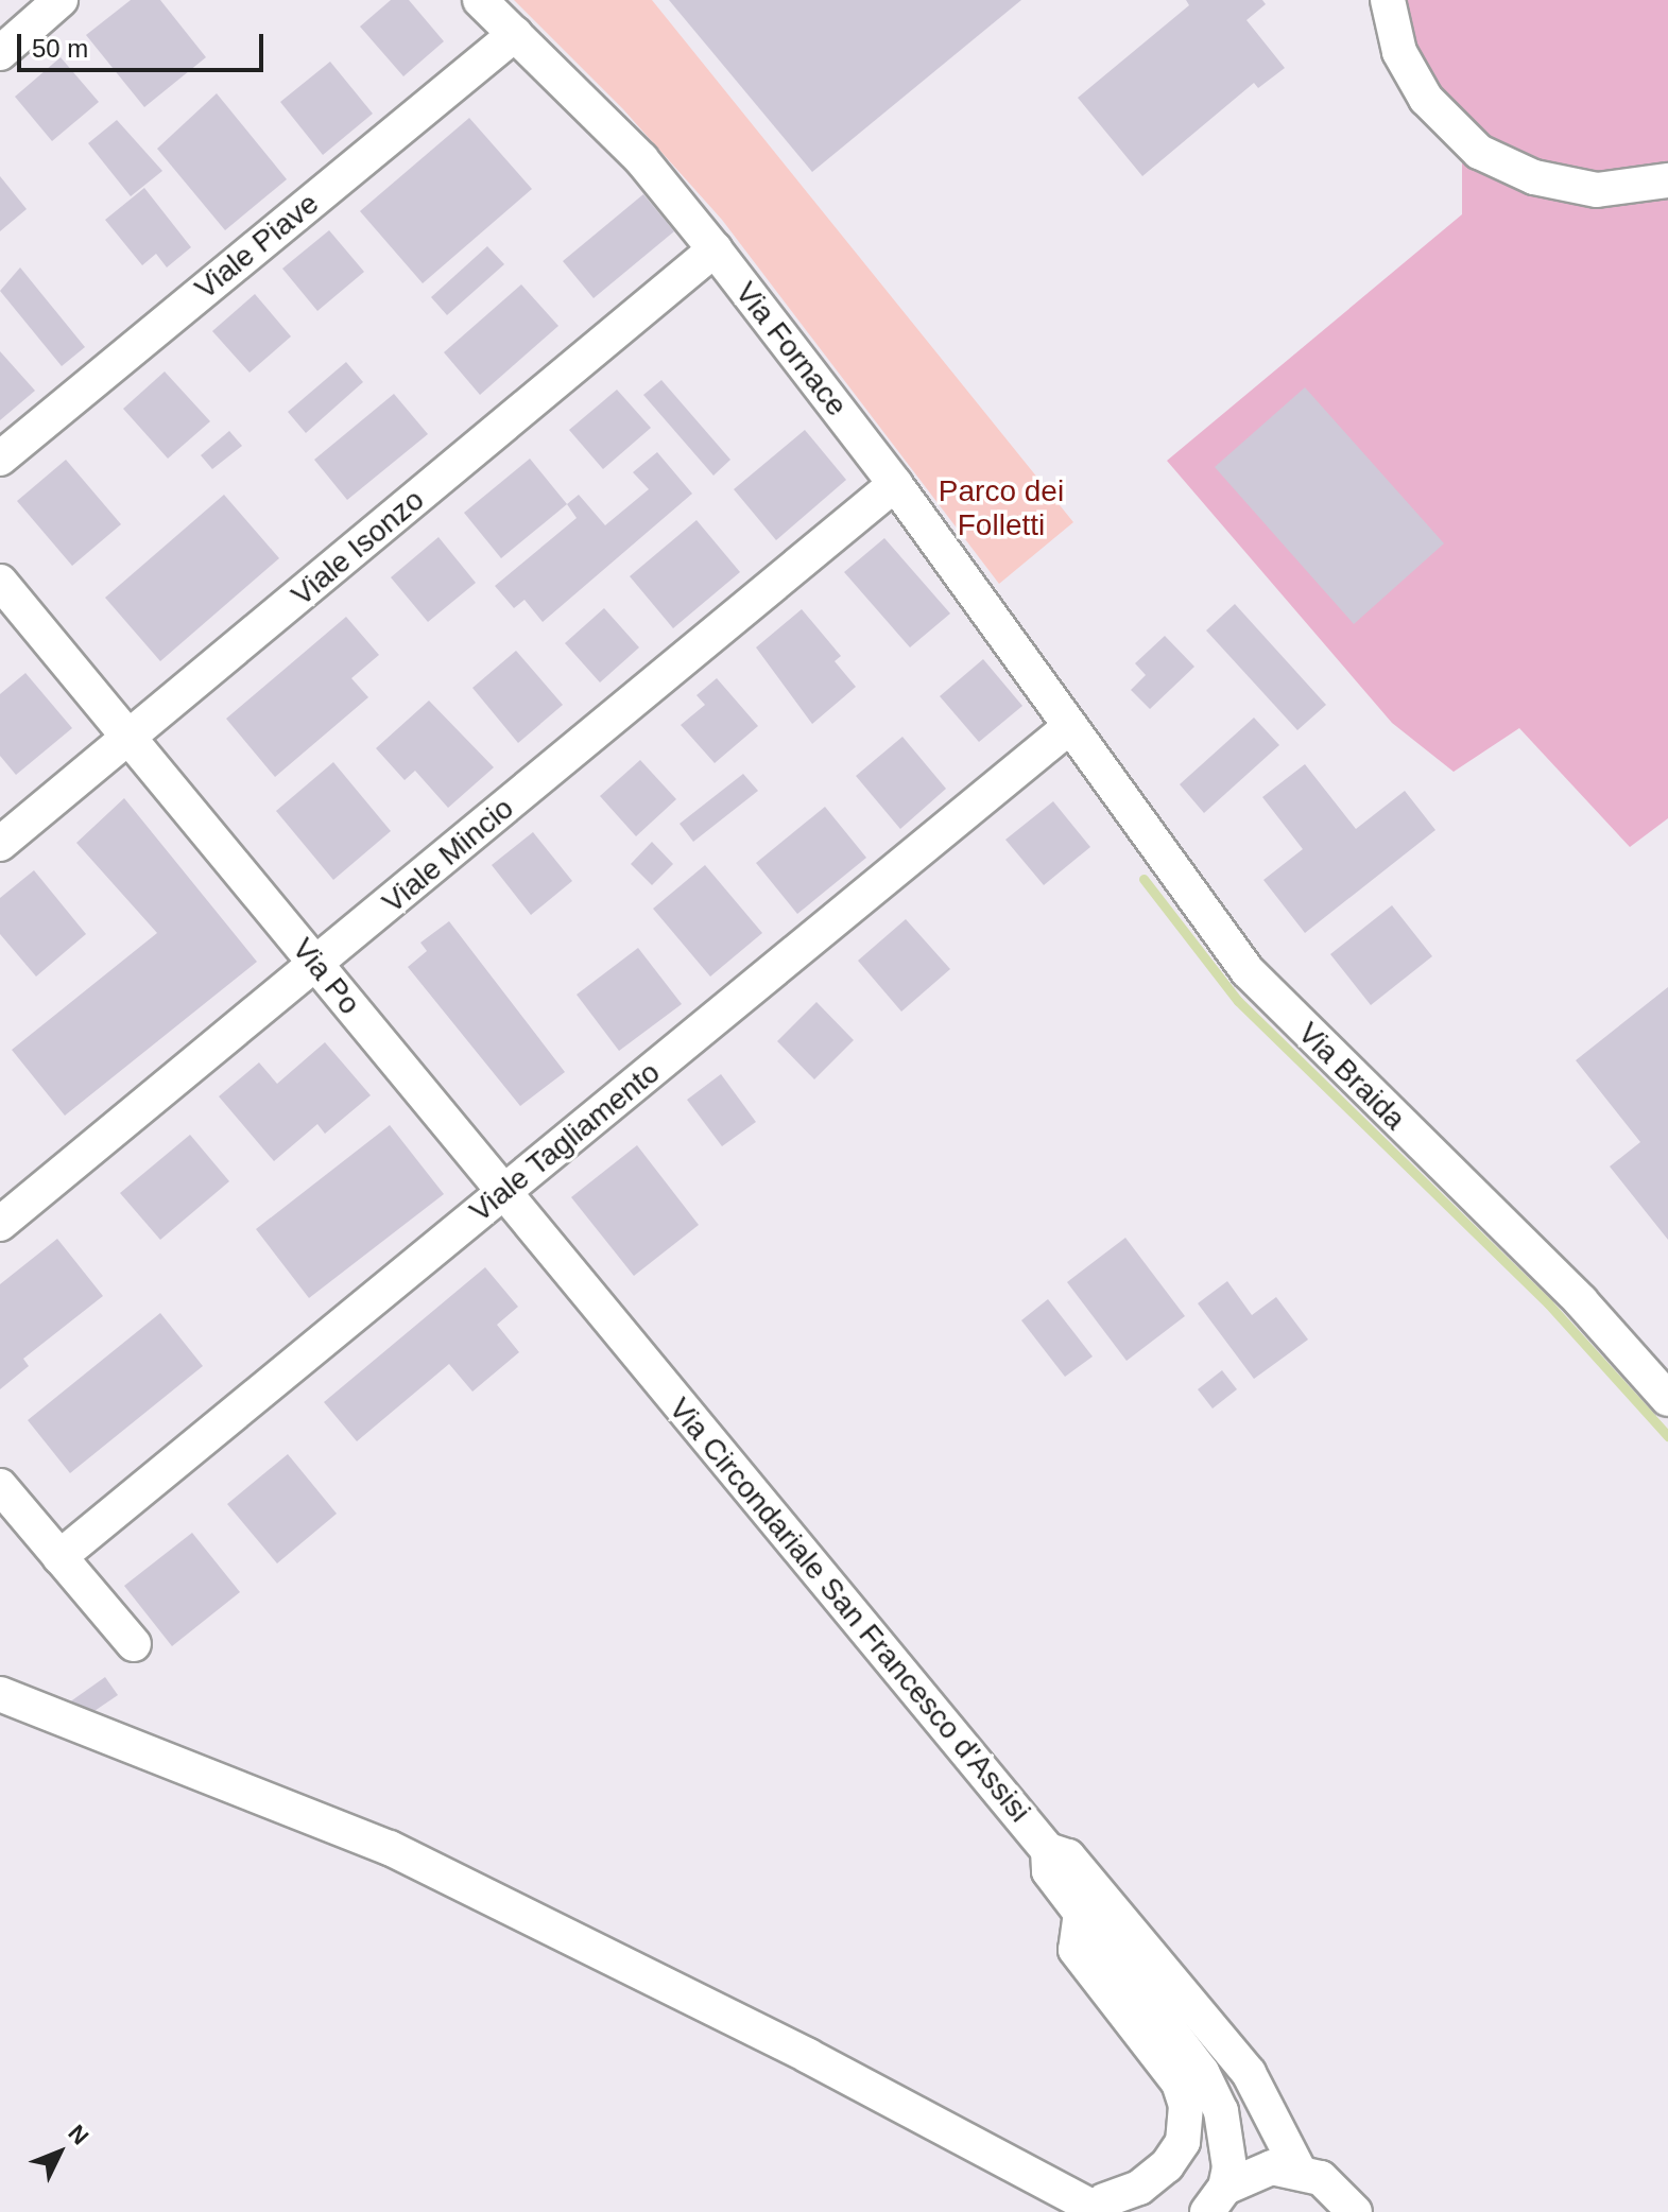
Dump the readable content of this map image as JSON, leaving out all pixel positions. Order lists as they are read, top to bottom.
{
  "streets": {
    "street": [
      "Viale Piave",
      "Via Fornace",
      "Viale Isonzo",
      "Viale Mincio",
      "Via Po",
      "Via Braida",
      "Viale Tagliamento",
      "Via Circondariale San Francesco d'Assisi"
    ]
  },
  "crossings": [
    ["Viale Piave", "Via Fornace"],
    ["Via Fornace", "Viale Isonzo"],
    ["Via Fornace", "Viale Mincio"],
    ["Via Fornace", "Via Braida"],
    ["Via Fornace", "Viale Tagliamento"],
    ["Viale Isonzo", "Via Po"],
    ["Viale Mincio", "Via Po"],
    ["Via Po", "Viale Tagliamento"],
    ["Via Po", "Via Circondariale San Francesco d'Assisi"],
    ["Via Braida", "Viale Tagliamento"]
  ],
  "parks": ["Parco dei Folletti"],
  "scale_bar": "50 m",
  "north": "top right"
}
